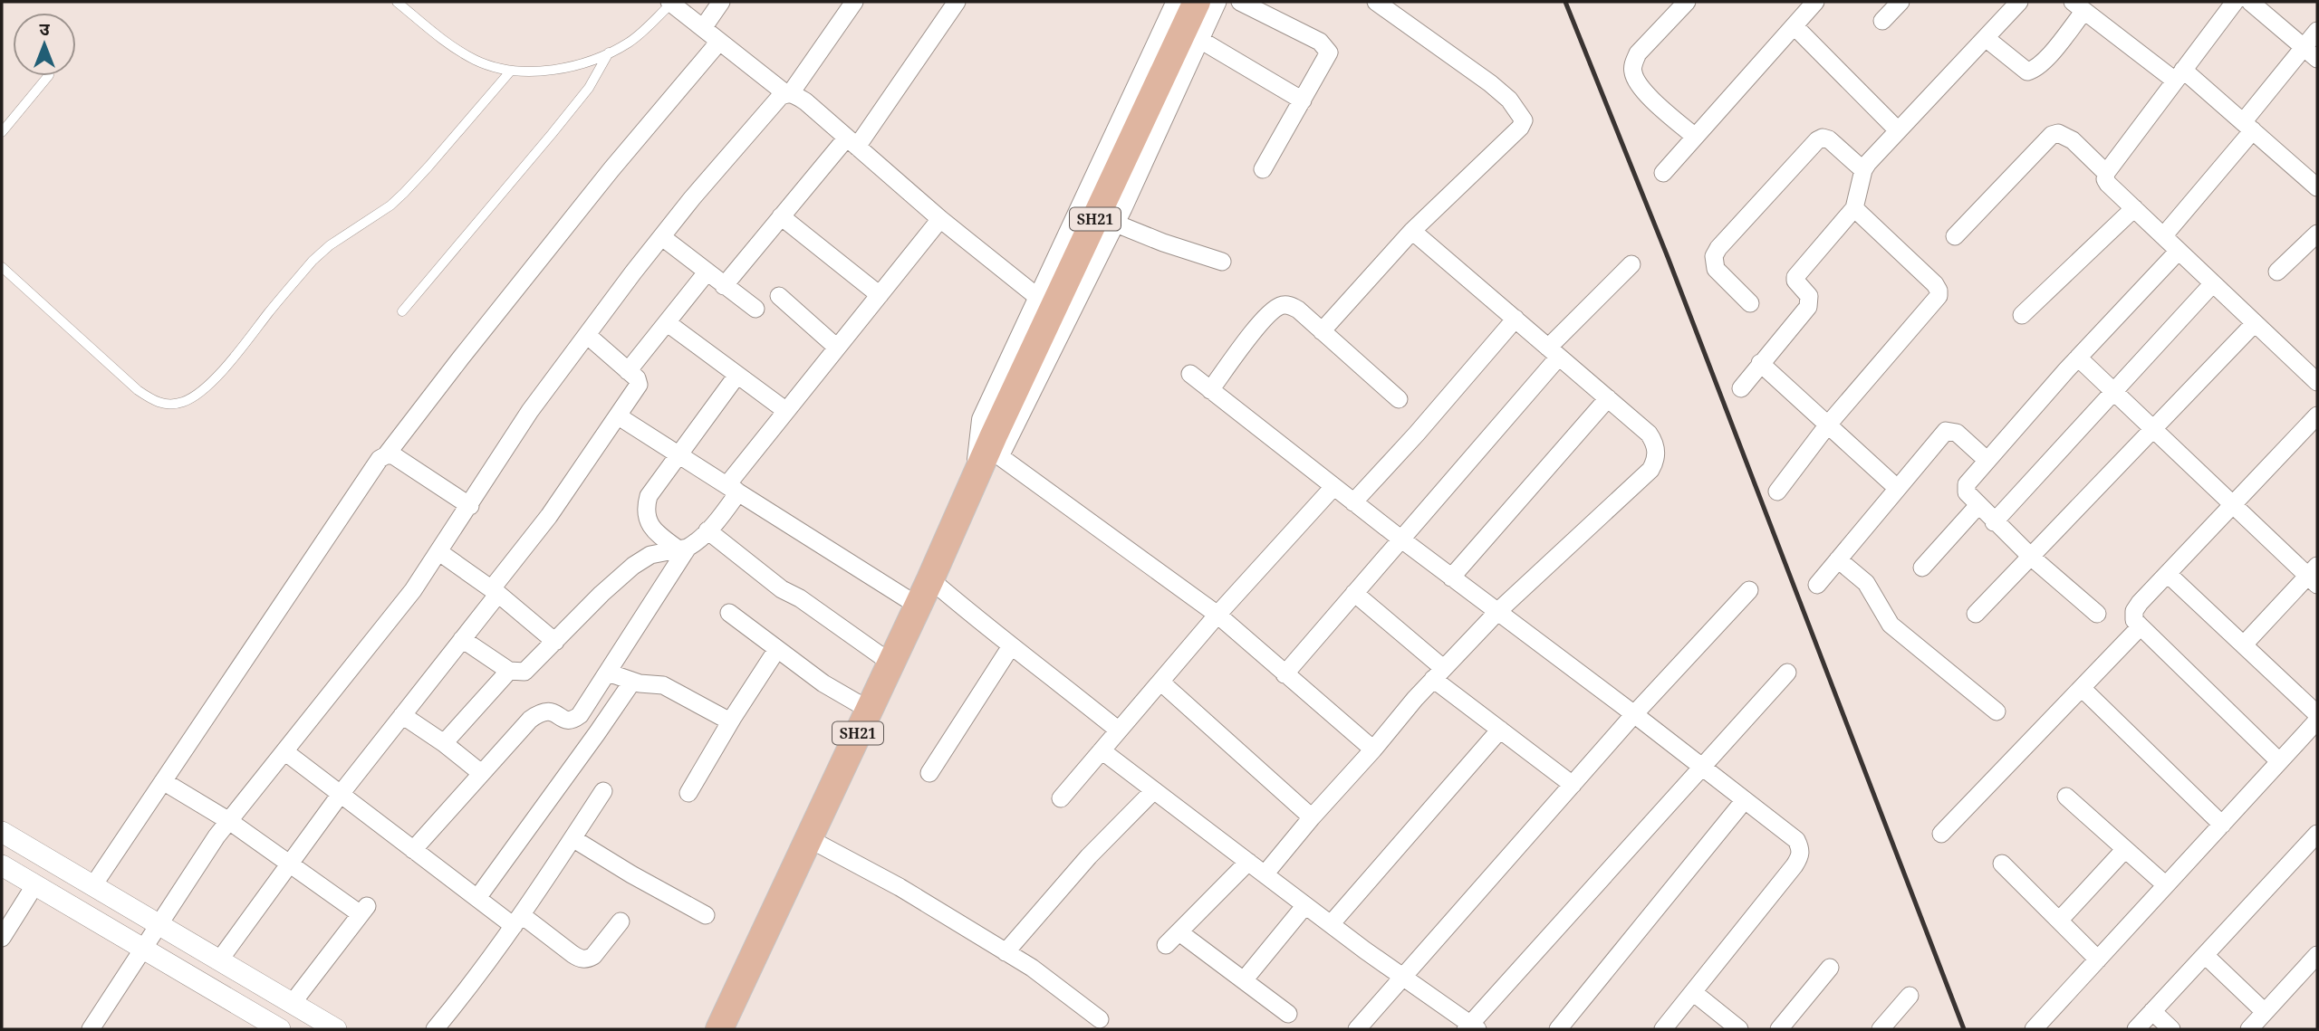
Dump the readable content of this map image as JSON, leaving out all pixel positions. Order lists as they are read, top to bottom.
{
  "streets": {
    "main road": ["SH21"]
  },
  "north": "top"
}
